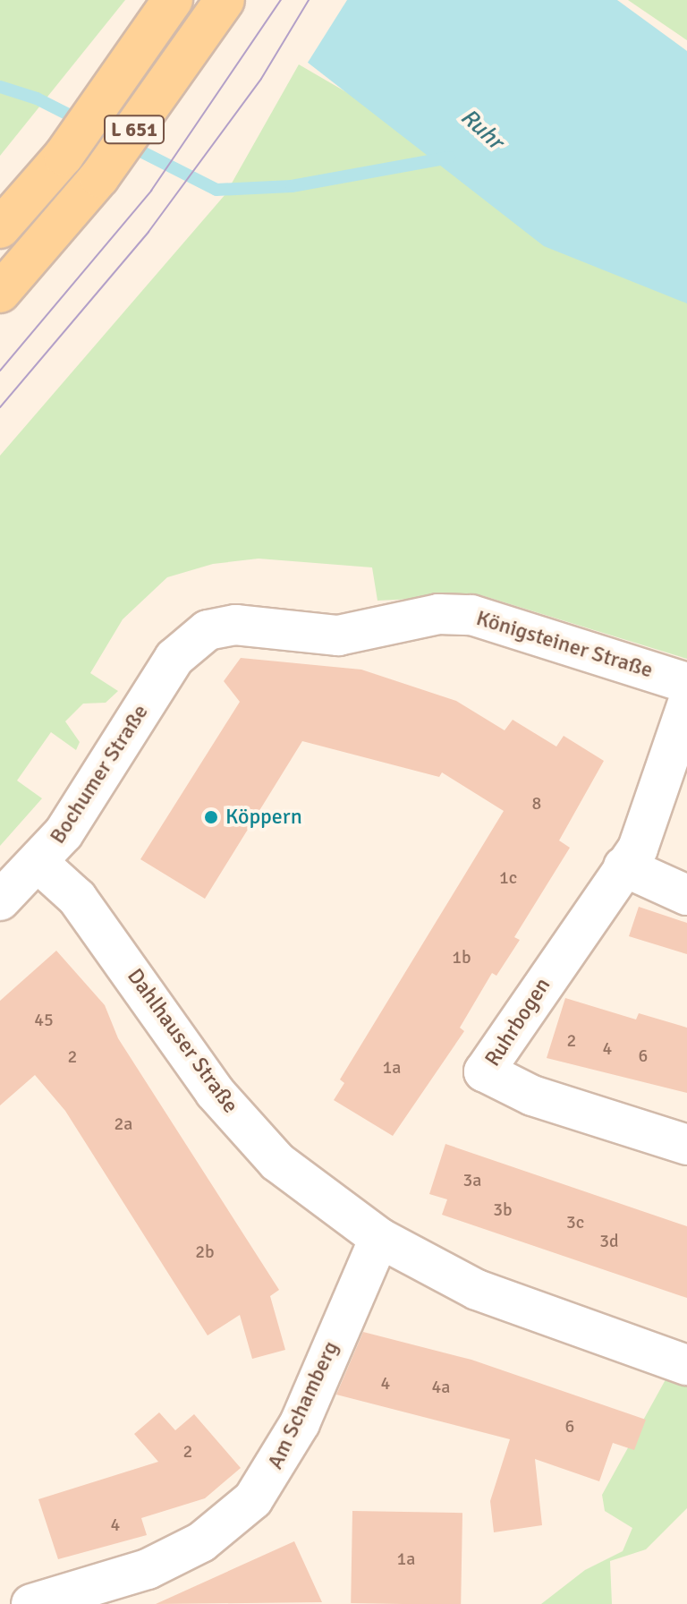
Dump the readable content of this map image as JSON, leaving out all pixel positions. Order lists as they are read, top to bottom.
{
  "streets": {
    "main road": ["L 651"],
    "street": [
      "Königsteiner Straße",
      "Bochumer Straße",
      "Ruhrbogen",
      "Dahlhauser Straße",
      "Am Schamberg"
    ]
  },
  "crossings": [
    ["Königsteiner Straße", "Bochumer Straße"],
    ["Bochumer Straße", "Dahlhauser Straße"],
    ["Dahlhauser Straße", "Am Schamberg"]
  ],
  "water": ["Ruhr"],
  "places": ["Köppern"],
  "house_numbers": [
    "8",
    "1c",
    "1b",
    "45",
    "2",
    "4",
    "6",
    "2",
    "1a",
    "2a",
    "3a",
    "3b",
    "3c",
    "3d",
    "2b",
    "4",
    "4a",
    "6",
    "2",
    "4",
    "1a"
  ]
}
